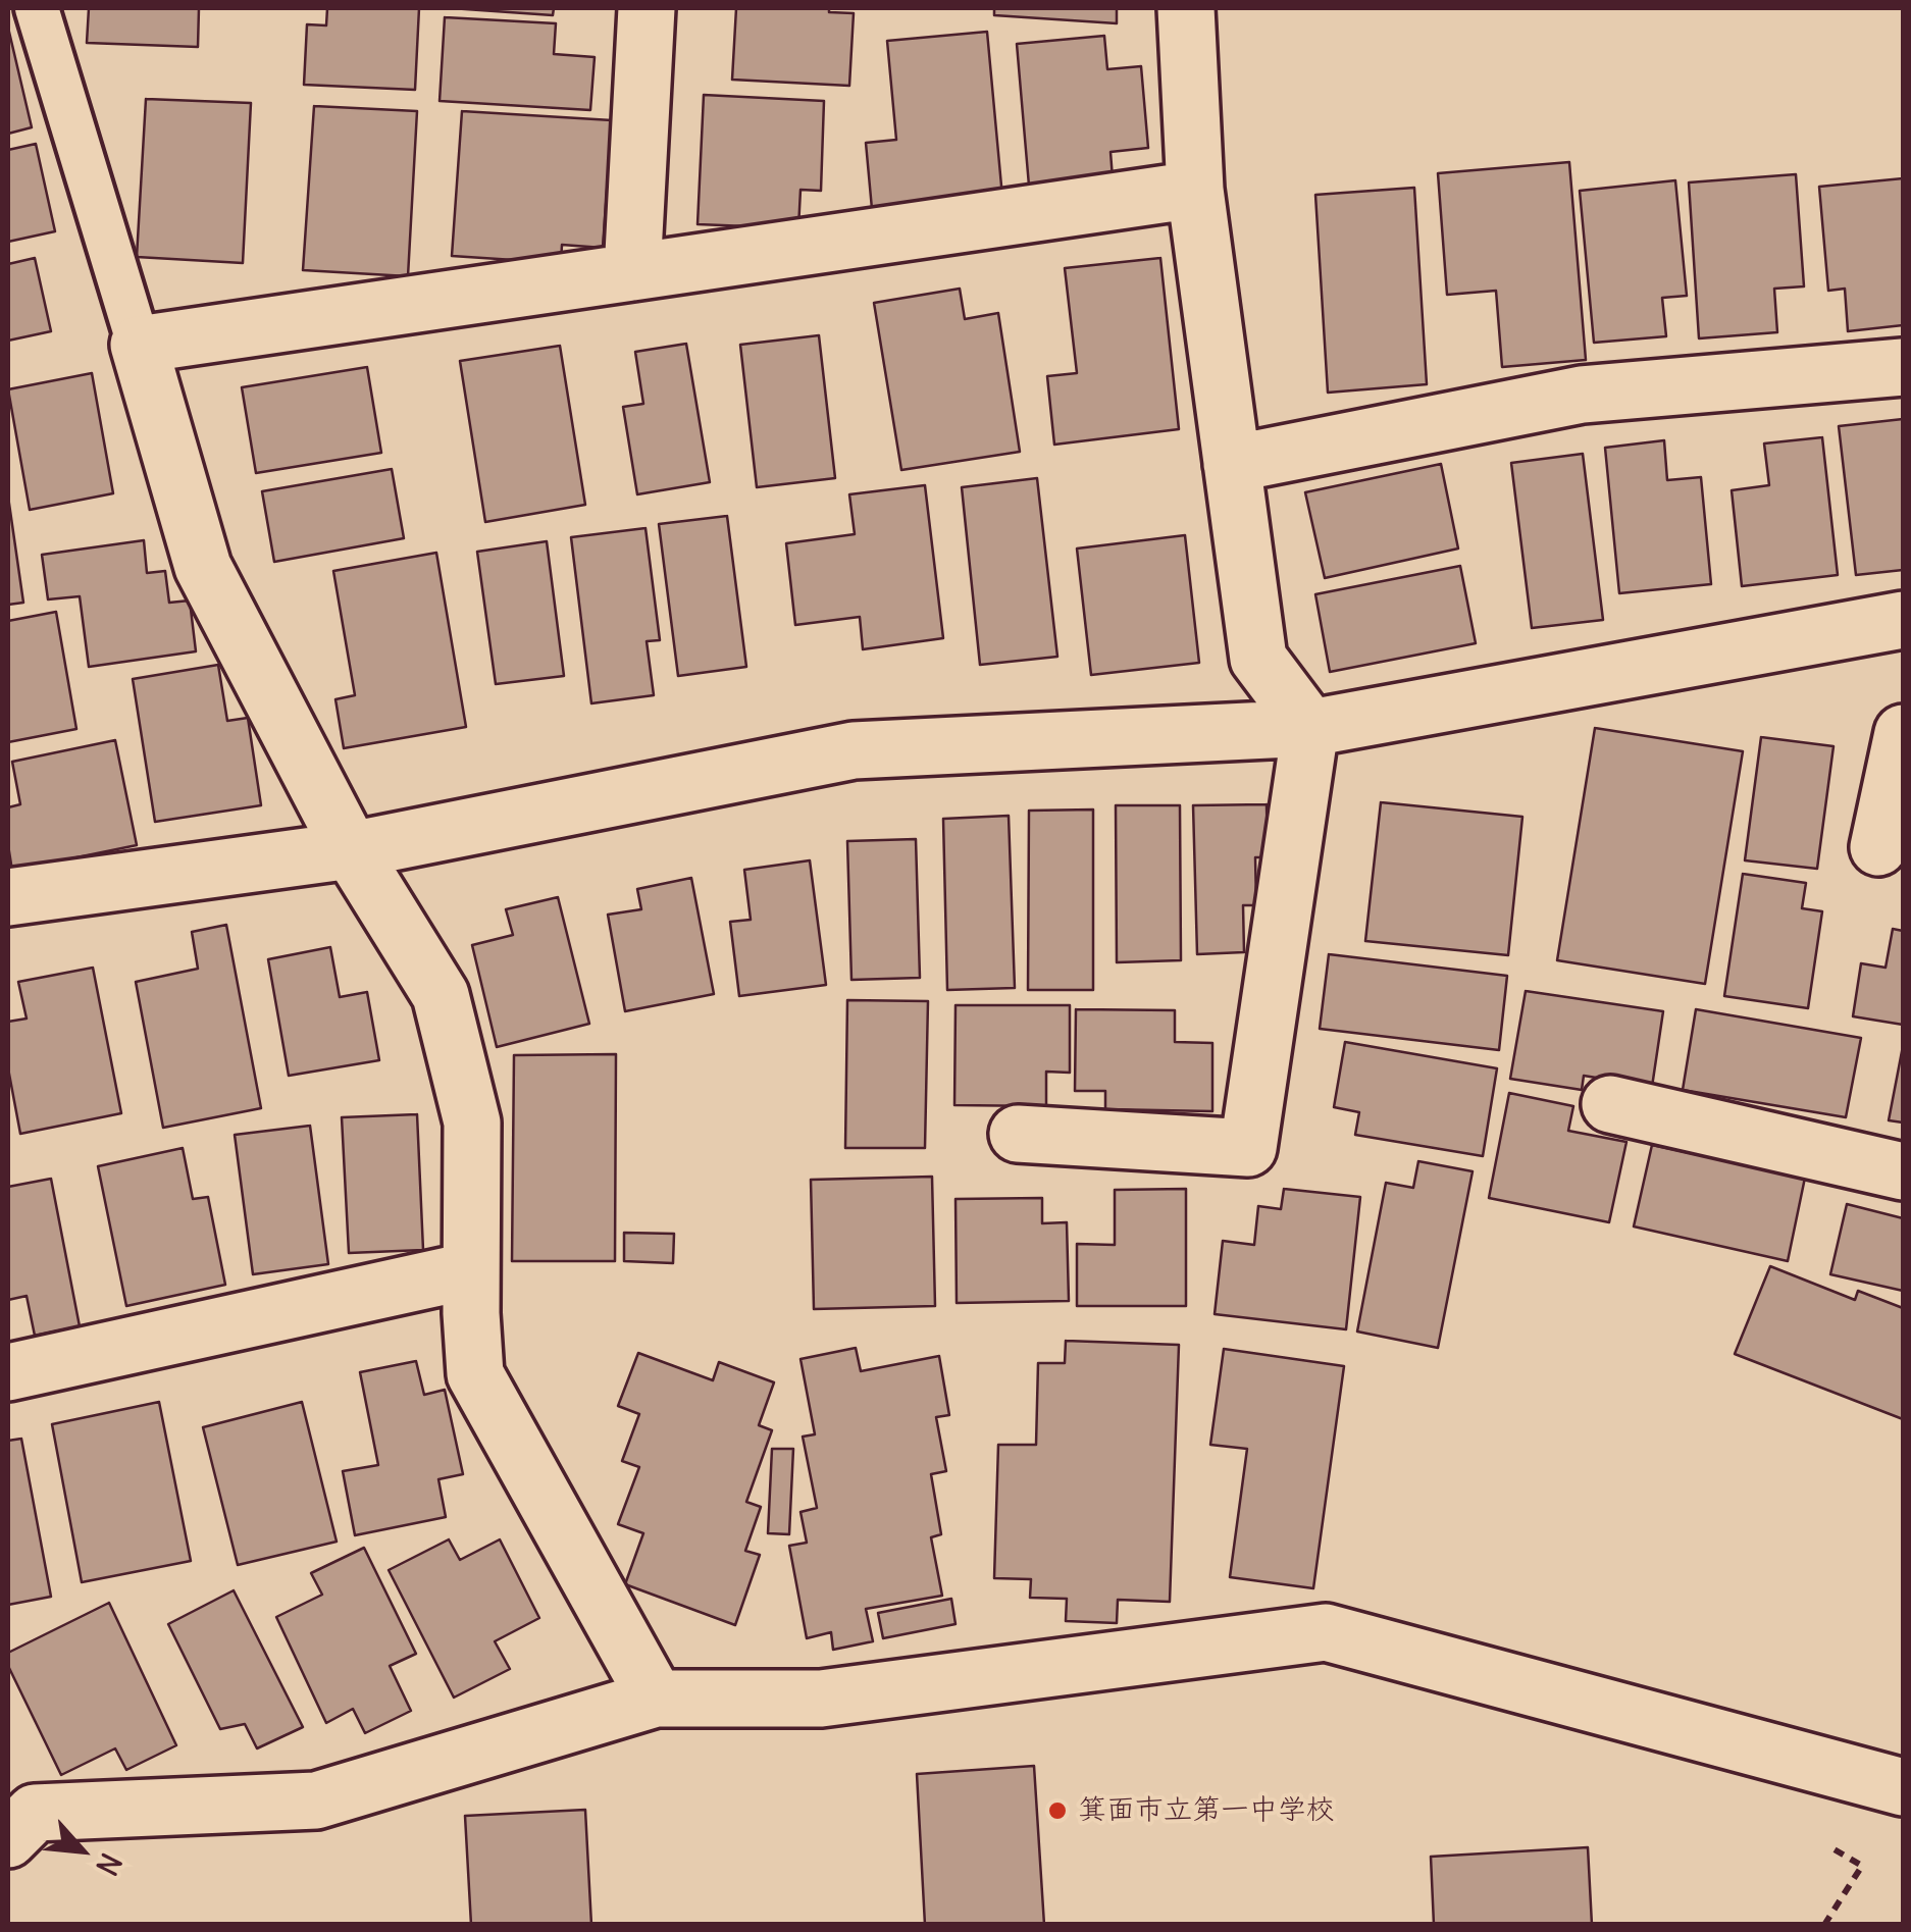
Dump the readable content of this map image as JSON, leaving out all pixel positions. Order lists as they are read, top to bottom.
{
  "places": ["箕面市立第一中学校"],
  "north": "bottom right"
}
